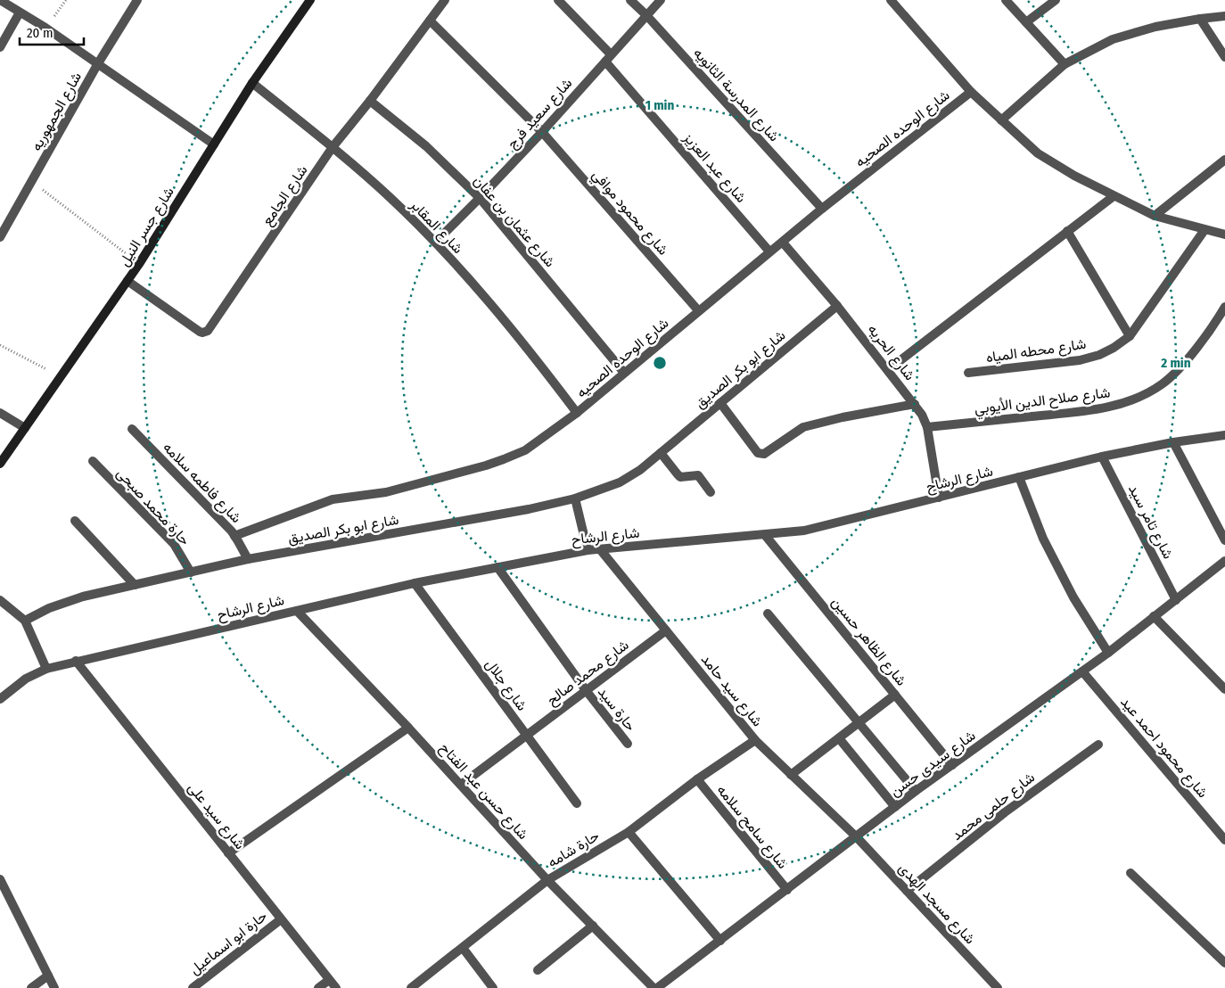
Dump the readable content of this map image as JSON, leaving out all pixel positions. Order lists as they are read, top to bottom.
{
  "streets": {
    "street": [
      "شارع المدرسة الثانويه",
      "شارع الجمهوريه",
      "شارع سعيد فرج",
      "شارع الوحده الصحيه",
      "شارع عبد العزيز",
      "شارع الجامع",
      "شارع محمود موافي",
      "شارع عثمان بن عفان",
      "شارع جسر النيل",
      "شارع المقابر",
      "شارع محطه المياه",
      "شارع الحريه",
      "شارع ابو بكر الصديق",
      "شارع صلاح الدين الأيوبي",
      "شارع الرشاح",
      "شارع فاطمه سلامه",
      "حارة محمد صبحى",
      "شارع تامر سيد",
      "شارع الظاهر حسين",
      "شارع محمد صالح",
      "شارع جلال",
      "شارع سيد حامد",
      "حارة سيد",
      "شارع محمود احمد عيد",
      "شارع سيدى حسن",
      "شارع حسن عبد الفتاح",
      "شارع حلمى محمد",
      "شارع سيد على",
      "شارع سامح سلامه",
      "حارة شامه",
      "شارع مسجد الهدى",
      "حارة ابو اسماعيل"
    ]
  },
  "crossings": [
    ["شارع المدرسة الثانويه", "شارع سعيد فرج"],
    ["شارع المدرسة الثانويه", "شارع الوحده الصحيه"],
    ["شارع سعيد فرج", "شارع عبد العزيز"],
    ["شارع سعيد فرج", "شارع محمود موافي"],
    ["شارع سعيد فرج", "شارع عثمان بن عفان"],
    ["شارع سعيد فرج", "شارع المقابر"],
    ["شارع الوحده الصحيه", "شارع عبد العزيز"],
    ["شارع الوحده الصحيه", "شارع محمود موافي"],
    ["شارع الوحده الصحيه", "شارع عثمان بن عفان"],
    ["شارع الوحده الصحيه", "شارع المقابر"],
    ["شارع الوحده الصحيه", "شارع الحريه"],
    ["شارع الوحده الصحيه", "شارع فاطمه سلامه"],
    ["شارع الجامع", "شارع محمود موافي"],
    ["شارع الجامع", "شارع عثمان بن عفان"],
    ["شارع الجامع", "شارع جسر النيل"],
    ["شارع الجامع", "شارع المقابر"],
    ["شارع جسر النيل", "شارع المقابر"],
    ["شارع الحريه", "شارع ابو بكر الصديق"],
    ["شارع الحريه", "شارع صلاح الدين الأيوبي"],
    ["شارع الحريه", "شارع الرشاح"],
    ["شارع ابو بكر الصديق", "شارع فاطمه سلامه"],
    ["شارع ابو بكر الصديق", "حارة محمد صبحى"],
    ["شارع الرشاح", "شارع تامر سيد"],
    ["شارع الرشاح", "شارع الظاهر حسين"],
    ["شارع الرشاح", "شارع جلال"],
    ["شارع الرشاح", "شارع سيد حامد"],
    ["شارع الرشاح", "حارة سيد"],
    ["شارع الرشاح", "شارع حسن عبد الفتاح"],
    ["شارع الرشاح", "شارع سيد على"],
    ["شارع تامر سيد", "شارع سيدى حسن"],
    ["شارع الظاهر حسين", "شارع سيدى حسن"],
    ["شارع محمد صالح", "شارع جلال"],
    ["شارع محمد صالح", "شارع سيد حامد"],
    ["شارع محمد صالح", "حارة سيد"],
    ["شارع محمد صالح", "شارع حسن عبد الفتاح"],
    ["شارع سيد حامد", "شارع سيدى حسن"],
    ["شارع سيد حامد", "حارة شامه"],
    ["شارع سيد حامد", "شارع مسجد الهدى"],
    ["شارع محمود احمد عيد", "شارع سيدى حسن"],
    ["شارع سيدى حسن", "شارع سامح سلامه"],
    ["شارع سيدى حسن", "شارع مسجد الهدى"],
    ["شارع حسن عبد الفتاح", "حارة شامه"],
    ["شارع حلمى محمد", "شارع مسجد الهدى"],
    ["شارع سيد على", "حارة ابو اسماعيل"],
    ["شارع سامح سلامه", "حارة شامه"]
  ],
  "scale_bar": "20 m",
  "rings": ["1 min", "2 min"]
}
